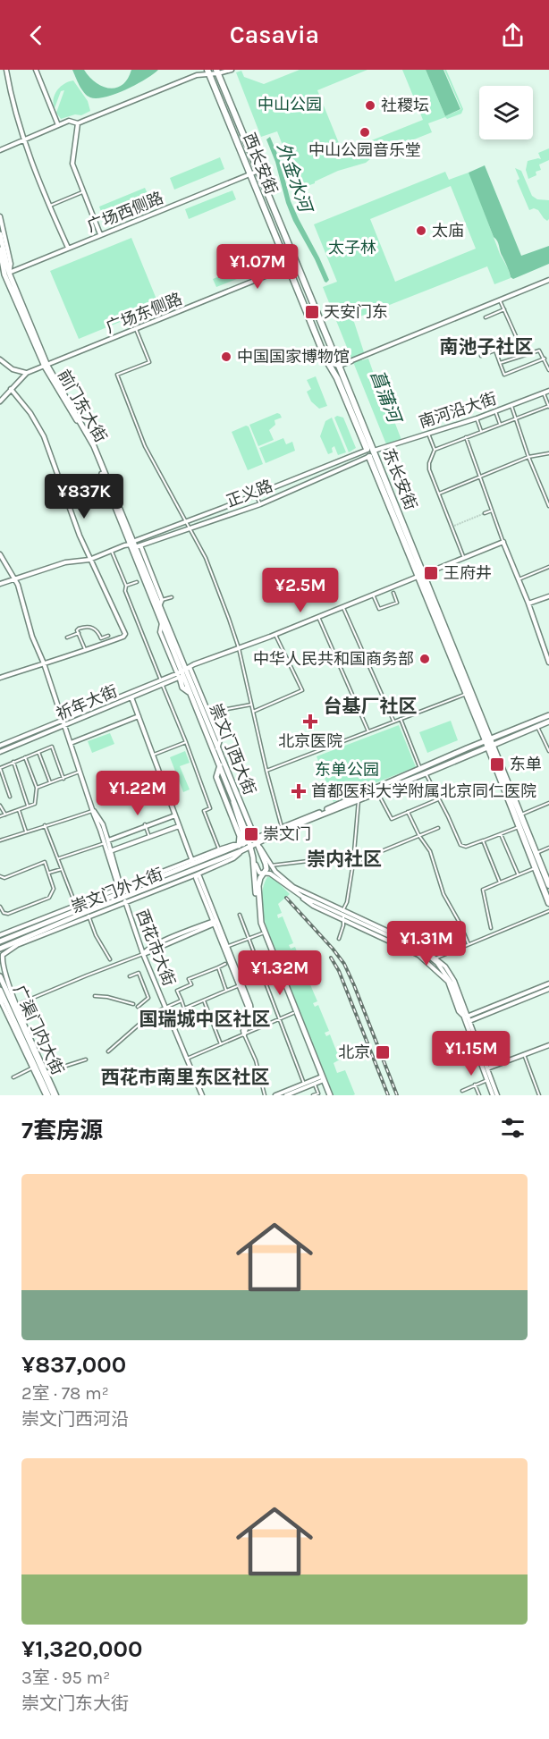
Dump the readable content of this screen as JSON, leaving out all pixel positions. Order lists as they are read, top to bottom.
{
  "streets": {
    "highway": ["西长安街", "东长安街"],
    "main road": [
      "前门东大街",
      "崇文门西大街",
      "崇文门外大街",
      "广渠门内大街"
    ],
    "street": [
      "广场西侧路",
      "广场东侧路",
      "南河沿大街",
      "正义路",
      "祈年大街",
      "西花市大街"
    ]
  },
  "crossings": [
    ["西长安街", "广场西侧路"],
    ["西长安街", "广场东侧路"],
    ["西长安街", "东长安街"],
    ["广场西侧路", "前门东大街"],
    ["广场西侧路", "东长安街"],
    ["广场东侧路", "前门东大街"],
    ["广场东侧路", "东长安街"],
    ["前门东大街", "正义路"],
    ["前门东大街", "祈年大街"],
    ["前门东大街", "崇文门西大街"],
    ["南河沿大街", "东长安街"],
    ["东长安街", "正义路"],
    ["东长安街", "祈年大街"],
    ["祈年大街", "崇文门西大街"],
    ["崇文门西大街", "崇文门外大街"],
    ["崇文门外大街", "西花市大街"],
    ["崇文门外大街", "广渠门内大街"]
  ],
  "districts": [
    "南池子社区",
    "台基厂社区",
    "崇内社区",
    "国瑞城中区社区",
    "西花市南里东区社区"
  ],
  "water": ["外金水河", "菖蒲河"],
  "parks": ["中山公园", "太子林", "东单公园"],
  "places": {
    "other": [
      "社稷坛",
      "中山公园音乐堂",
      "太庙",
      "中国国家博物馆",
      "中华人民共和国商务部"
    ],
    "transit": [
      "天安门东",
      "王府井",
      "东单",
      "崇文门",
      "北京"
    ],
    "health": ["北京医院", "首都医科大学附属北京同仁医院"]
  },
  "page": {
    "header": "Casavia",
    "price": [
      "¥1.07M",
      "¥837K",
      "¥2.5M",
      "¥1.22M",
      "¥1.31M",
      "¥1.32M",
      "¥1.15M"
    ],
    "heading": "7套房源",
    "list": [
      {
        "name": "¥837,000",
        "note": "2室 · 78 m² · 崇文门西河沿"
      },
      {
        "name": "¥1,320,000",
        "note": "3室 · 95 m² · 崇文门东大街"
      }
    ]
  }
}
